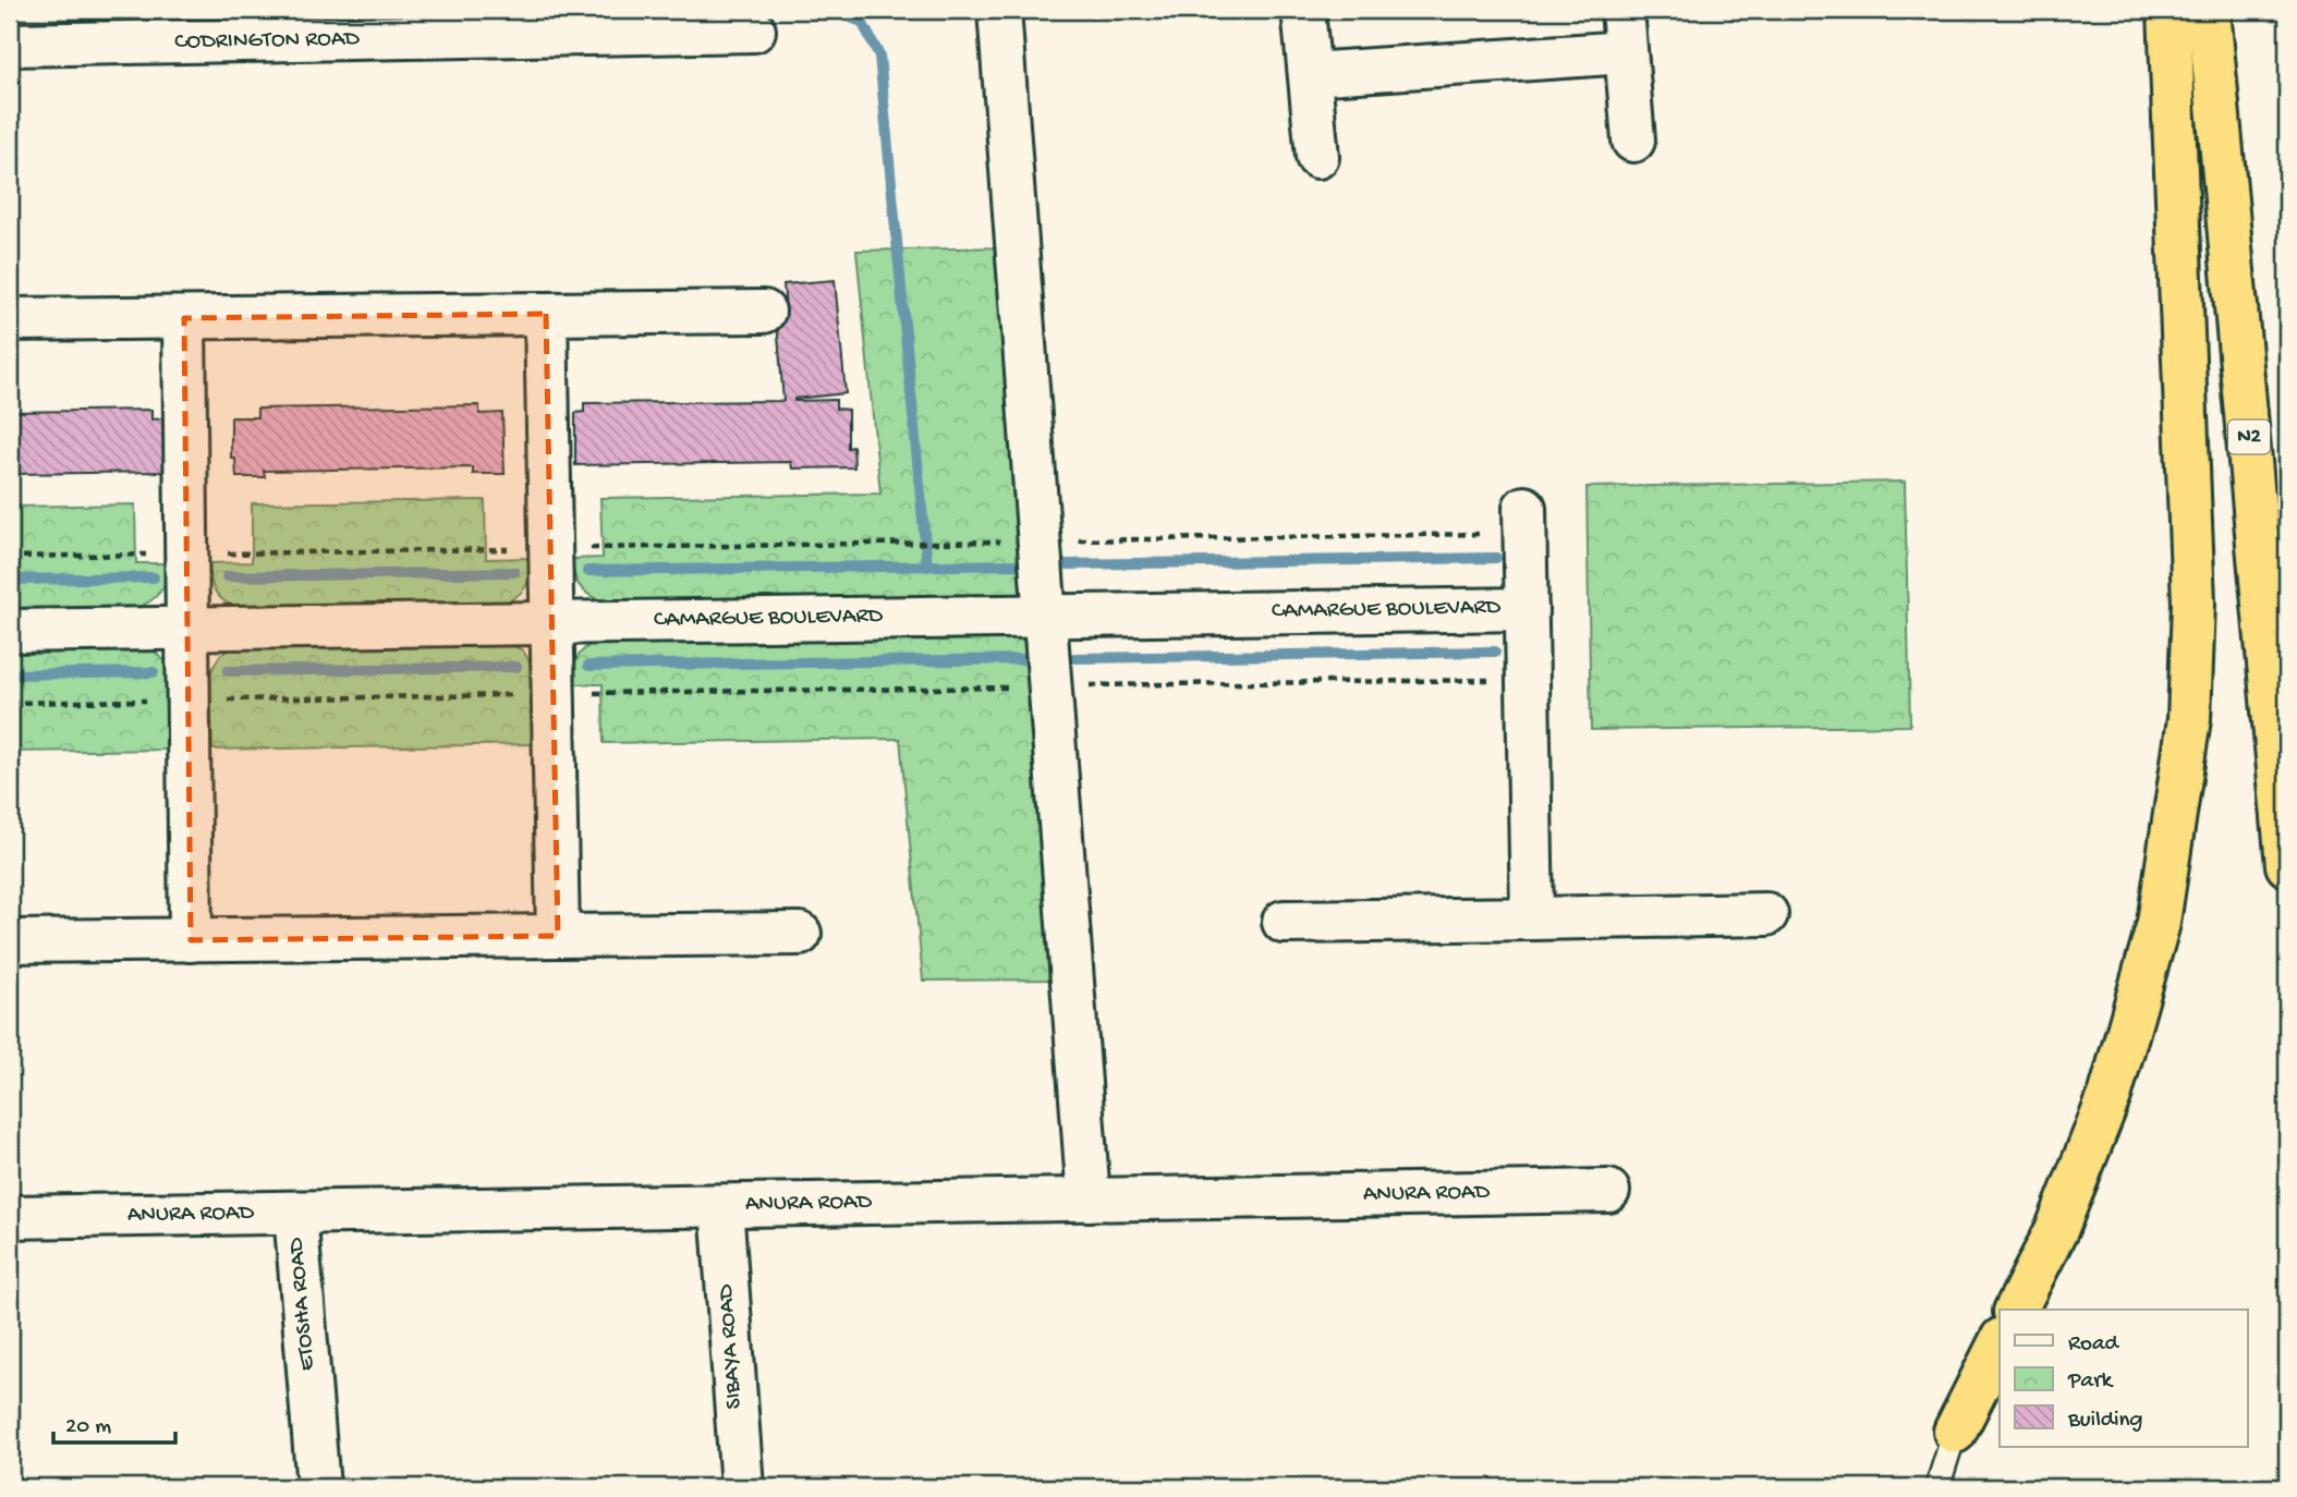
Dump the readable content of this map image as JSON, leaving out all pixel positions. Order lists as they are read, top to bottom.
{
  "streets": {
    "highway": ["N2"],
    "street": [
      "CODRINGTON ROAD",
      "CAMARGUE BOULEVARD",
      "ANURA ROAD",
      "ETOSHA ROAD",
      "SIBAYA ROAD"
    ]
  },
  "crossings": [
    ["ANURA ROAD", "ETOSHA ROAD"],
    ["ANURA ROAD", "SIBAYA ROAD"]
  ],
  "legend": ["Road", "Park", "Building"],
  "scale_bar": "20 m"
}
